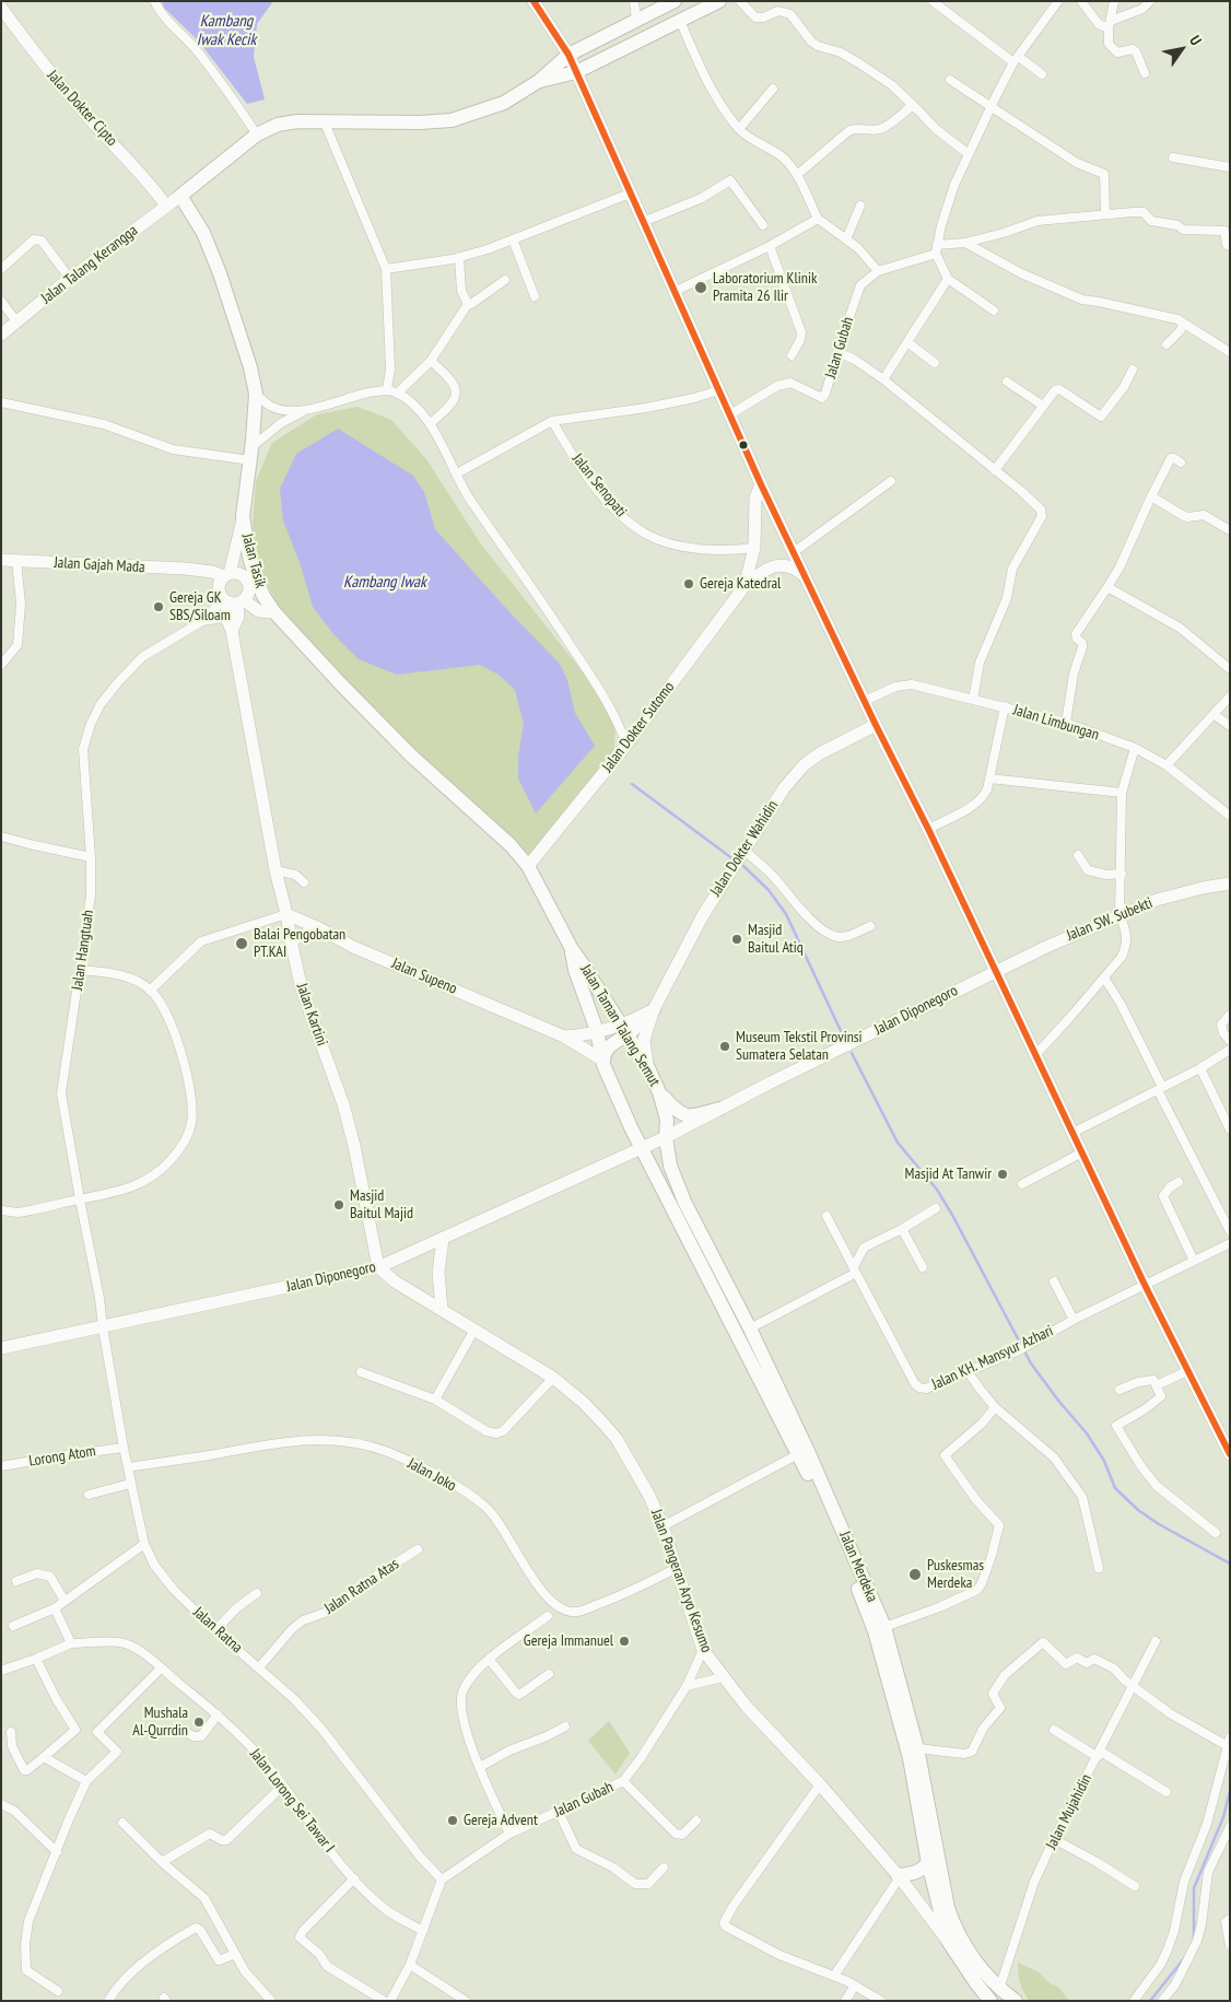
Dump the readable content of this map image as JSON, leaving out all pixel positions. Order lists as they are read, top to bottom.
{
  "streets": {
    "main road": ["Jalan Tasik", "Jalan Taman Talang Semut", "Jalan Merdeka"],
    "street": [
      "Jalan Dokter Cipto",
      "Jalan Talang Kerangga",
      "Jalan Gubah",
      "Jalan Senopati",
      "Jalan Gajah Mada",
      "Jalan Limbungan",
      "Jalan Dokter Sutomo",
      "Jalan Dokter Wahidin",
      "Jalan SW. Subekti",
      "Jalan Hangtuah",
      "Jalan Supeno",
      "Jalan Diponegoro",
      "Jalan Kartini",
      "Jalan KH. Mansyur Azhari",
      "Lorong Atom",
      "Jalan Joko",
      "Jalan Pangeran Aryo Kesumo",
      "Jalan Ratna Atas",
      "Jalan Ratna",
      "Jalan Lorong Sei Tawar I",
      "Jalan Mujahidin"
    ]
  },
  "crossings": [
    ["Jalan Dokter Cipto", "Jalan Talang Kerangga"],
    ["Jalan Talang Kerangga", "Jalan Tasik"],
    ["Jalan Gubah", "Jalan Pangeran Aryo Kesumo"],
    ["Jalan Gubah", "Jalan Ratna"],
    ["Jalan Tasik", "Jalan Dokter Sutomo"],
    ["Jalan Tasik", "Jalan Taman Talang Semut"],
    ["Jalan Gajah Mada", "Jalan Kartini"],
    ["Jalan Dokter Sutomo", "Jalan Taman Talang Semut"],
    ["Jalan Dokter Wahidin", "Jalan Taman Talang Semut"],
    ["Jalan SW. Subekti", "Jalan Diponegoro"],
    ["Jalan Hangtuah", "Jalan Diponegoro"],
    ["Jalan Hangtuah", "Jalan Ratna"],
    ["Jalan Supeno", "Jalan Kartini"],
    ["Jalan Supeno", "Jalan Taman Talang Semut"],
    ["Jalan Diponegoro", "Jalan Kartini"],
    ["Jalan Diponegoro", "Jalan Taman Talang Semut"],
    ["Jalan Diponegoro", "Jalan Merdeka"],
    ["Jalan Diponegoro", "Jalan Pangeran Aryo Kesumo"],
    ["Jalan Diponegoro", "Jalan Ratna"],
    ["Jalan Kartini", "Jalan Pangeran Aryo Kesumo"],
    ["Jalan Taman Talang Semut", "Jalan Merdeka"],
    ["Lorong Atom", "Jalan Ratna"],
    ["Jalan Joko", "Jalan Pangeran Aryo Kesumo"],
    ["Jalan Joko", "Jalan Ratna"],
    ["Jalan Merdeka", "Jalan Pangeran Aryo Kesumo"],
    ["Jalan Merdeka", "Jalan Mujahidin"],
    ["Jalan Ratna Atas", "Jalan Ratna"]
  ],
  "water": ["Kambang Iwak Kecik", "Kambang Iwak"],
  "places": [
    "Laboratorium Klinik Pramita 26 Ilir",
    "Gereja Katedral",
    "Gereja GK SBS/Siloam",
    "Masjid Baitul Atiq",
    "Balai Pengobatan PT.KAI",
    "Museum Tekstil Provinsi Sumatera Selatan",
    "Masjid At Tanwir",
    "Masjid Baitul Majid",
    "Puskesmas Merdeka",
    "Gereja Immanuel",
    "Mushala Al-Qurrdin",
    "Gereja Advent"
  ],
  "north": "top right"
}
